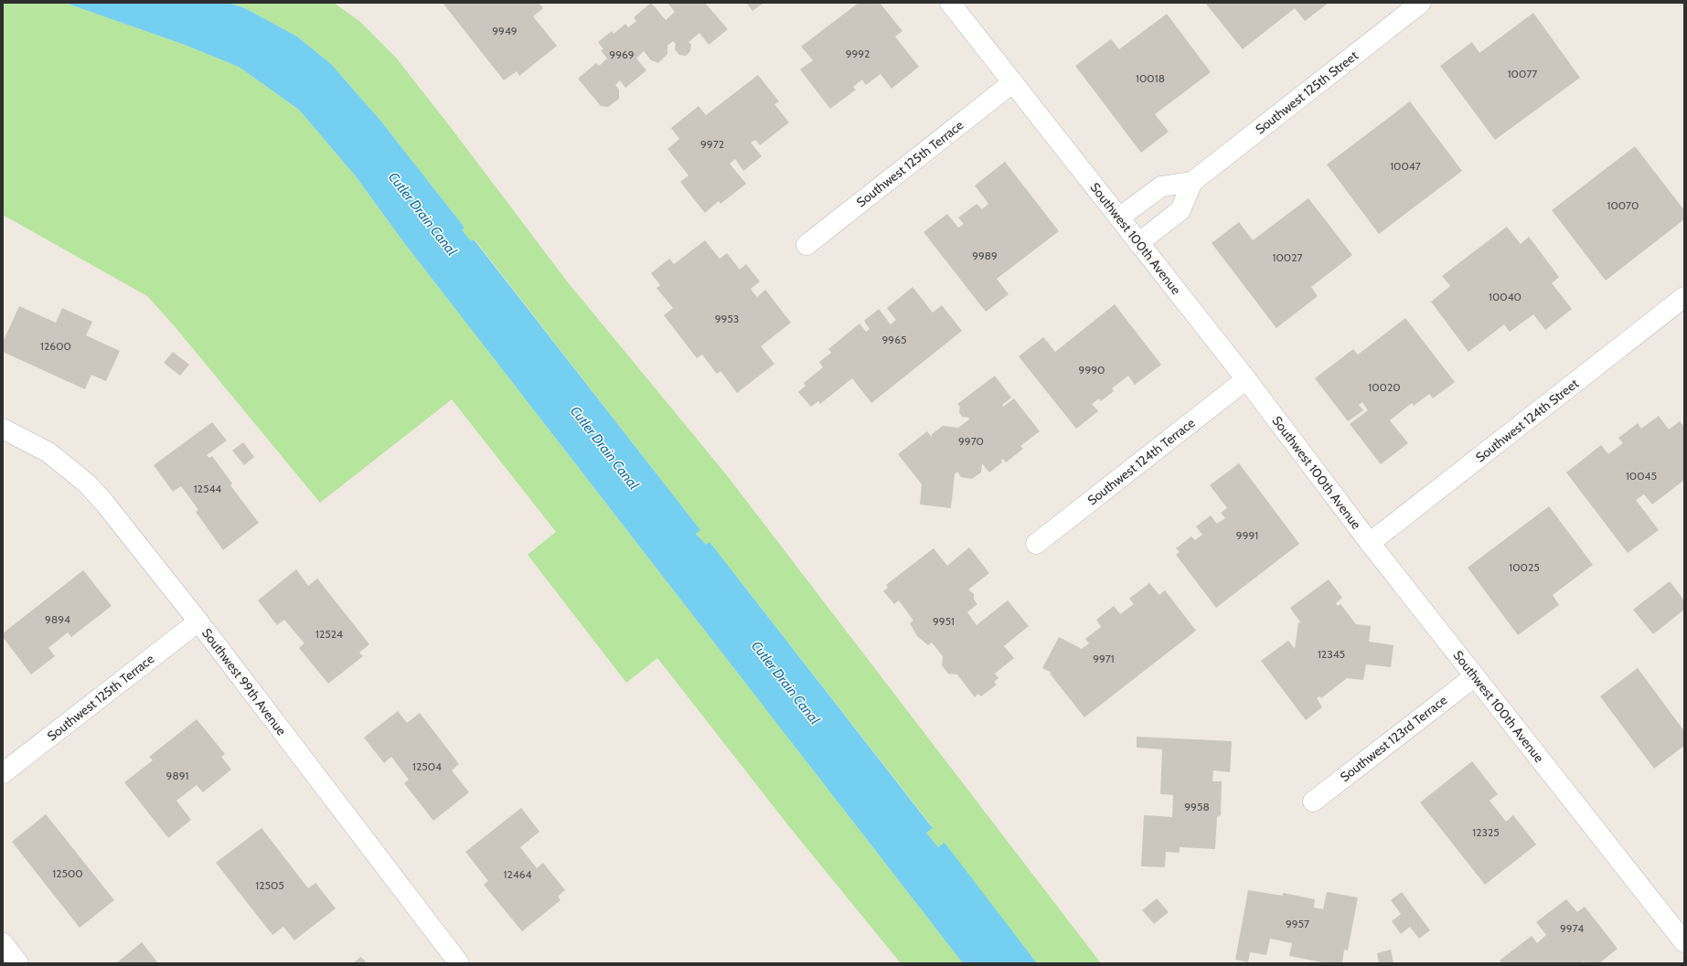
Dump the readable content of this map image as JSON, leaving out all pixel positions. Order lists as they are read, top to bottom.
{
  "streets": {
    "street": [
      "Southwest 125th Street",
      "Southwest 125th Terrace",
      "Southwest 100th Avenue",
      "Southwest 124th Street",
      "Southwest 124th Terrace",
      "Southwest 99th Avenue",
      "Southwest 123rd Terrace"
    ]
  },
  "crossings": [
    ["Southwest 125th Street", "Southwest 100th Avenue"],
    ["Southwest 125th Terrace", "Southwest 100th Avenue"],
    ["Southwest 125th Terrace", "Southwest 99th Avenue"],
    ["Southwest 100th Avenue", "Southwest 124th Street"],
    ["Southwest 100th Avenue", "Southwest 124th Terrace"],
    ["Southwest 100th Avenue", "Southwest 123rd Terrace"]
  ],
  "water": ["Cutler Drain Canal"],
  "house_numbers": [
    "9949",
    "9992",
    "9969",
    "10077",
    "10018",
    "9972",
    "10047",
    "10070",
    "9989",
    "10027",
    "10040",
    "9953",
    "9965",
    "12600",
    "9990",
    "10020",
    "9970",
    "10045",
    "12544",
    "9991",
    "10025",
    "9894",
    "9951",
    "12524",
    "12345",
    "9971",
    "12504",
    "9891",
    "9958",
    "12325",
    "12500",
    "12464",
    "12505",
    "9957",
    "9974"
  ]
}
